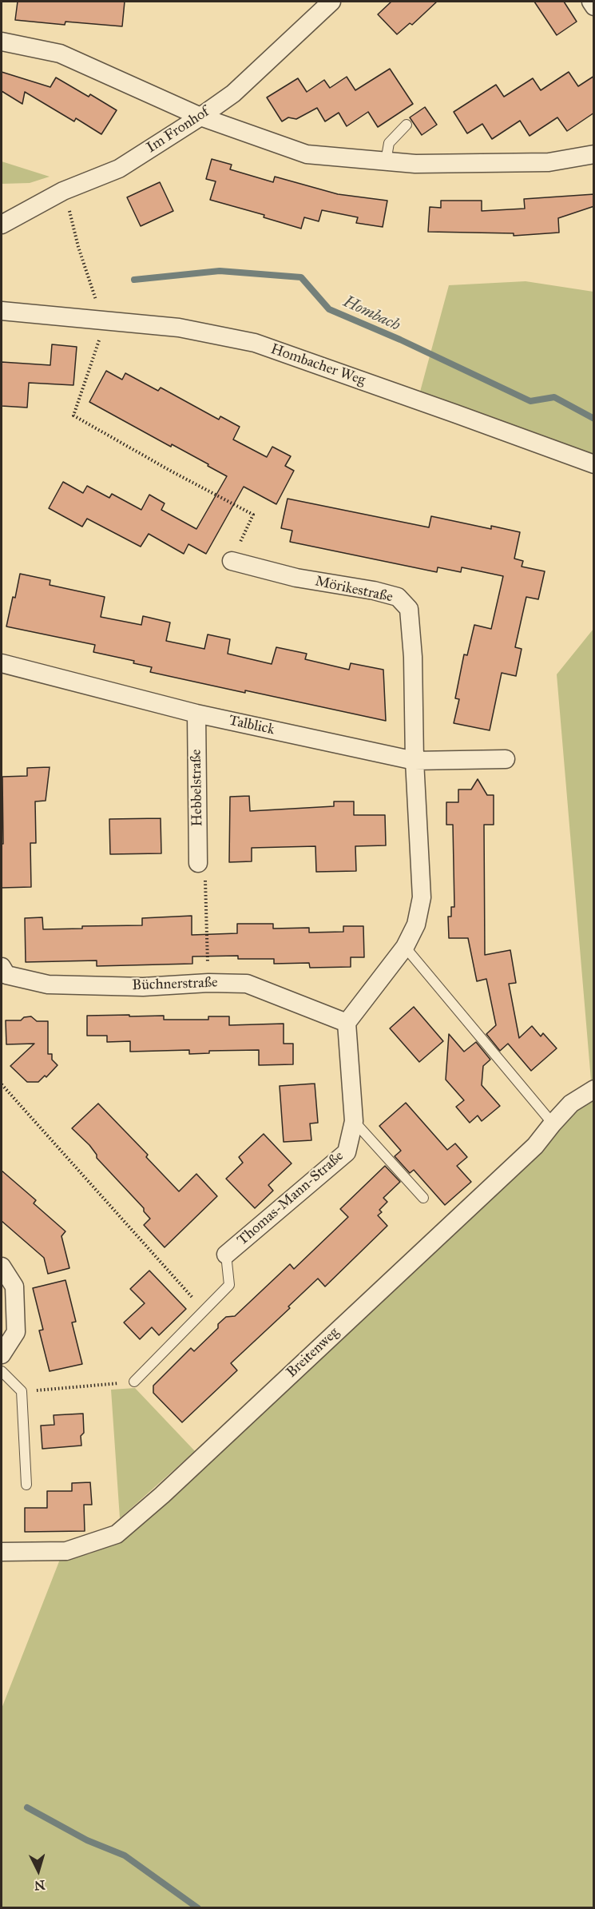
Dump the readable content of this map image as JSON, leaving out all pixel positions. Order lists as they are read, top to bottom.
{
  "streets": {
    "street": [
      "Im Fronhof",
      "Hombacher Weg",
      "Mörikestraße",
      "Talblick",
      "Hebbelstraße",
      "Büchnerstraße",
      "Thomas-Mann-Straße",
      "Breitenweg"
    ]
  },
  "crossings": [
    ["Mörikestraße", "Talblick"],
    ["Talblick", "Hebbelstraße"],
    ["Büchnerstraße", "Thomas-Mann-Straße"]
  ],
  "water": ["Hombach"],
  "north": "bottom"
}
